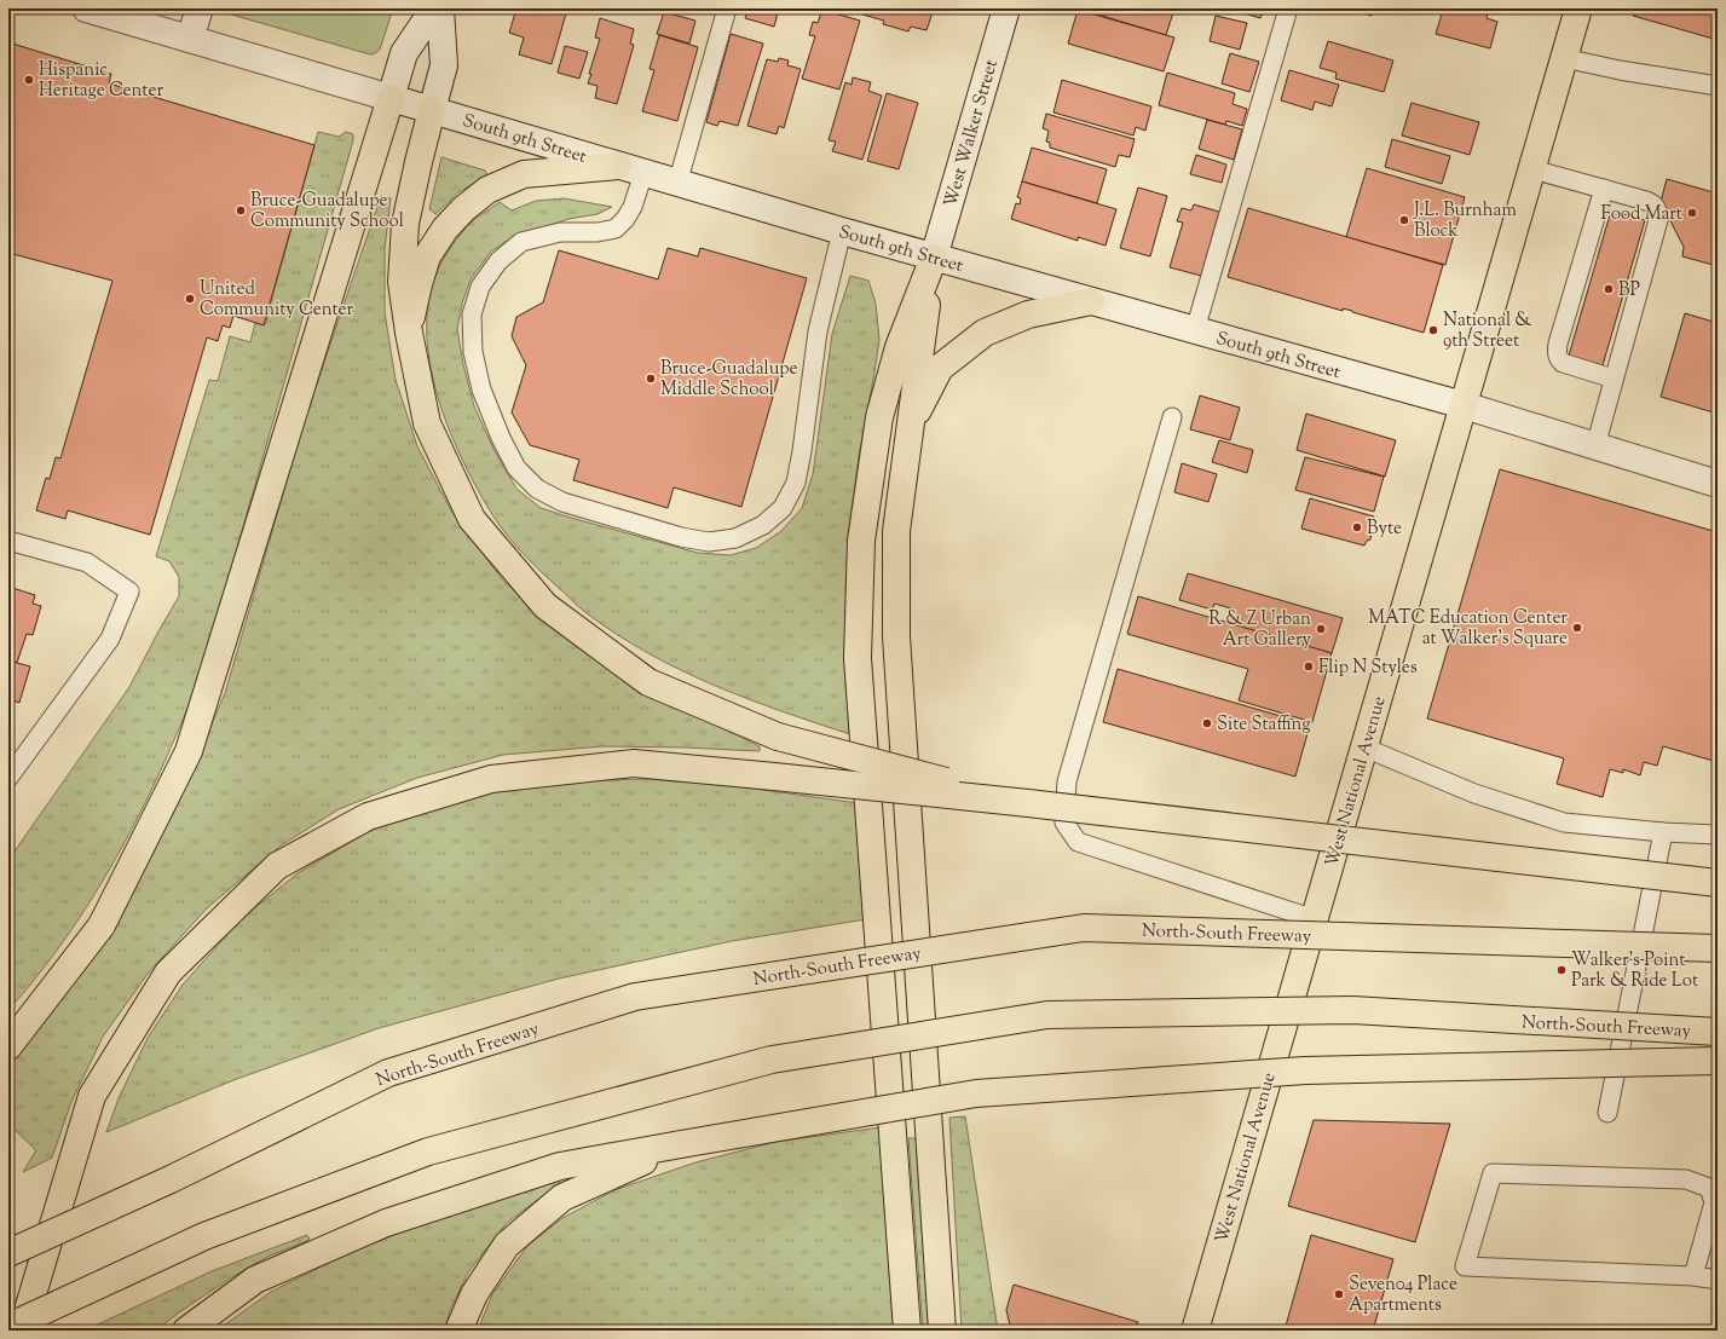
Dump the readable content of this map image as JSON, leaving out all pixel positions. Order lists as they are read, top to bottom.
{
  "streets": {
    "main road": ["West National Avenue", "North-South Freeway"],
    "street": ["West Walker Street", "South 9th Street"]
  },
  "crossings": [
    ["West Walker Street", "South 9th Street"],
    ["South 9th Street", "West National Avenue"]
  ],
  "places": [
    "Hispanic Heritage Center",
    "Bruce-Guadalupe Community School",
    "Food Mart",
    "J.L. Burnham Block",
    "BP",
    "United Community Center",
    "National & 9th Street",
    "Bruce-Guadalupe Middle School",
    "Byte",
    "MATC Education Center at Walker's Square",
    "R & Z Urban Art Gallery",
    "Flip N Styles",
    "Site Staffing",
    "Walker's Point Park & Ride Lot",
    "Seven04 Place Apartments"
  ]
}
